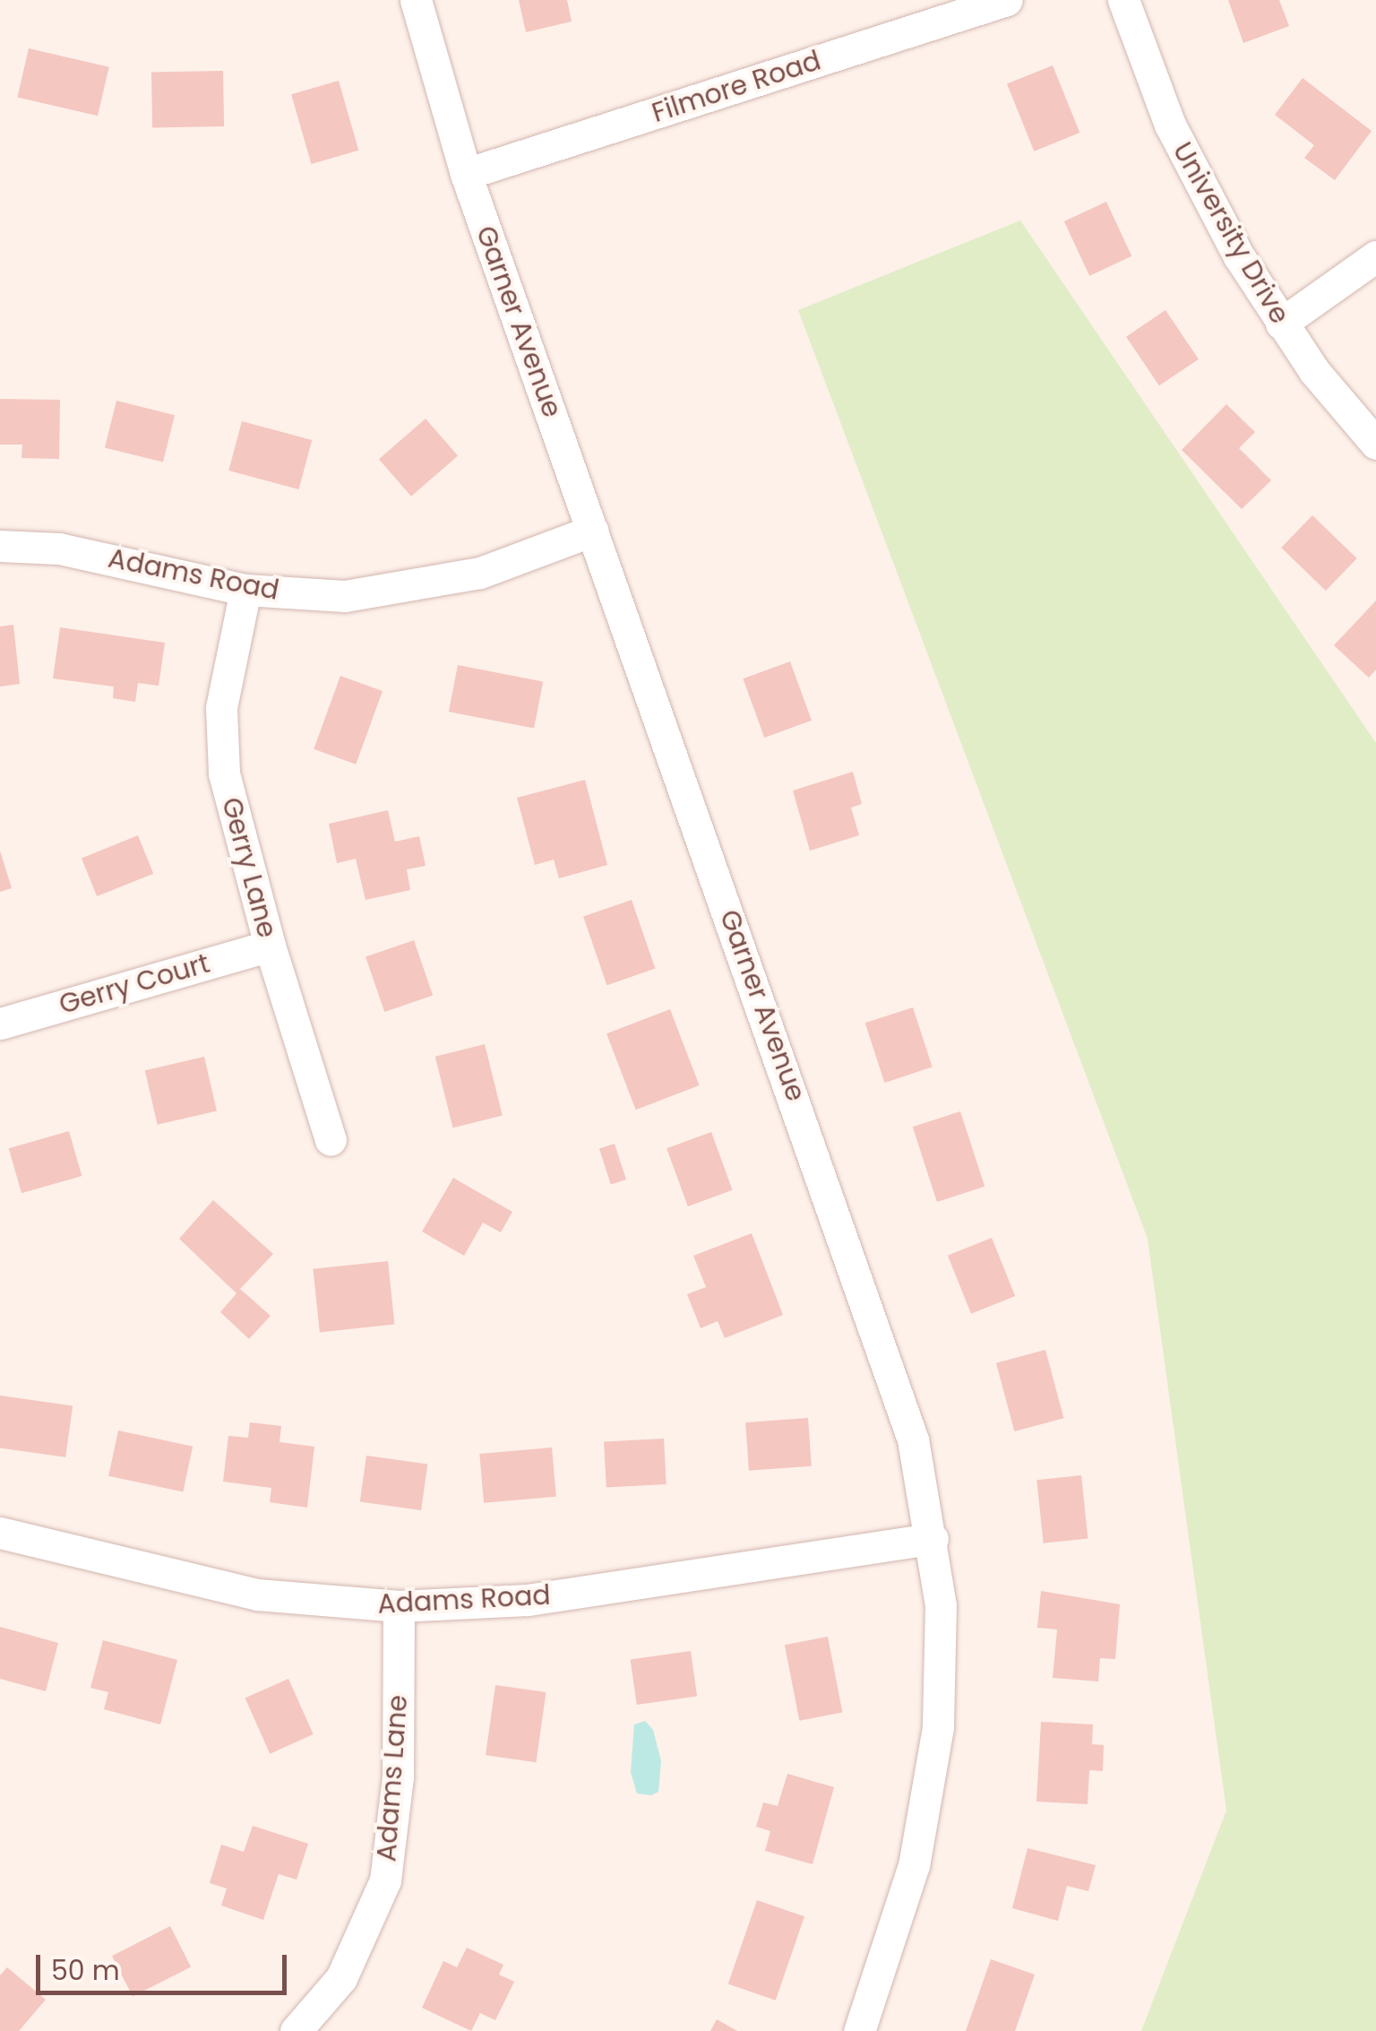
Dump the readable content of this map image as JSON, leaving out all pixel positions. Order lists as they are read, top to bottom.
{
  "streets": {
    "street": [
      "Filmore Road",
      "University Drive",
      "Garner Avenue",
      "Adams Road",
      "Gerry Lane",
      "Gerry Court",
      "Adams Lane"
    ]
  },
  "crossings": [
    ["Filmore Road", "Garner Avenue"],
    ["Garner Avenue", "Adams Road"],
    ["Adams Road", "Gerry Lane"],
    ["Adams Road", "Adams Lane"],
    ["Gerry Lane", "Gerry Court"]
  ],
  "scale_bar": "50 m"
}
